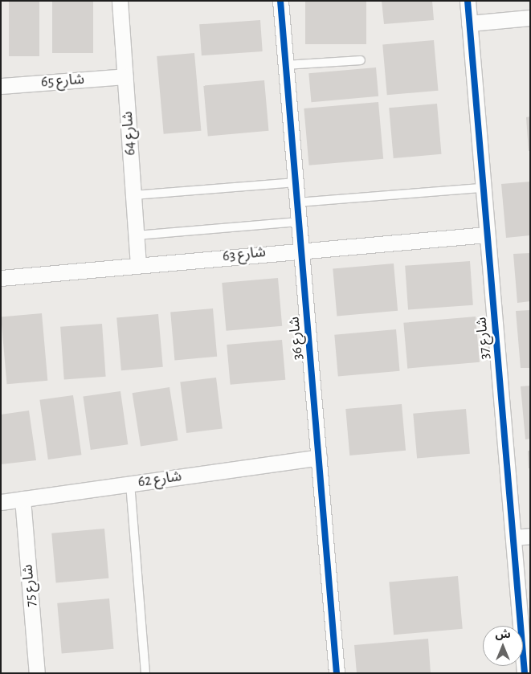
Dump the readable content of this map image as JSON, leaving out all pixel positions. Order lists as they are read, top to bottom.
{
  "streets": {
    "street": [
      "شارع 65",
      "شارع 64",
      "شارع 63",
      "شارع 36",
      "شارع 37",
      "شارع 62",
      "شارع 75"
    ]
  },
  "crossings": [
    ["شارع 65", "شارع 64"],
    ["شارع 64", "شارع 63"],
    ["شارع 63", "شارع 36"],
    ["شارع 63", "شارع 37"],
    ["شارع 36", "شارع 62"],
    ["شارع 62", "شارع 75"]
  ],
  "north": "top"
}
